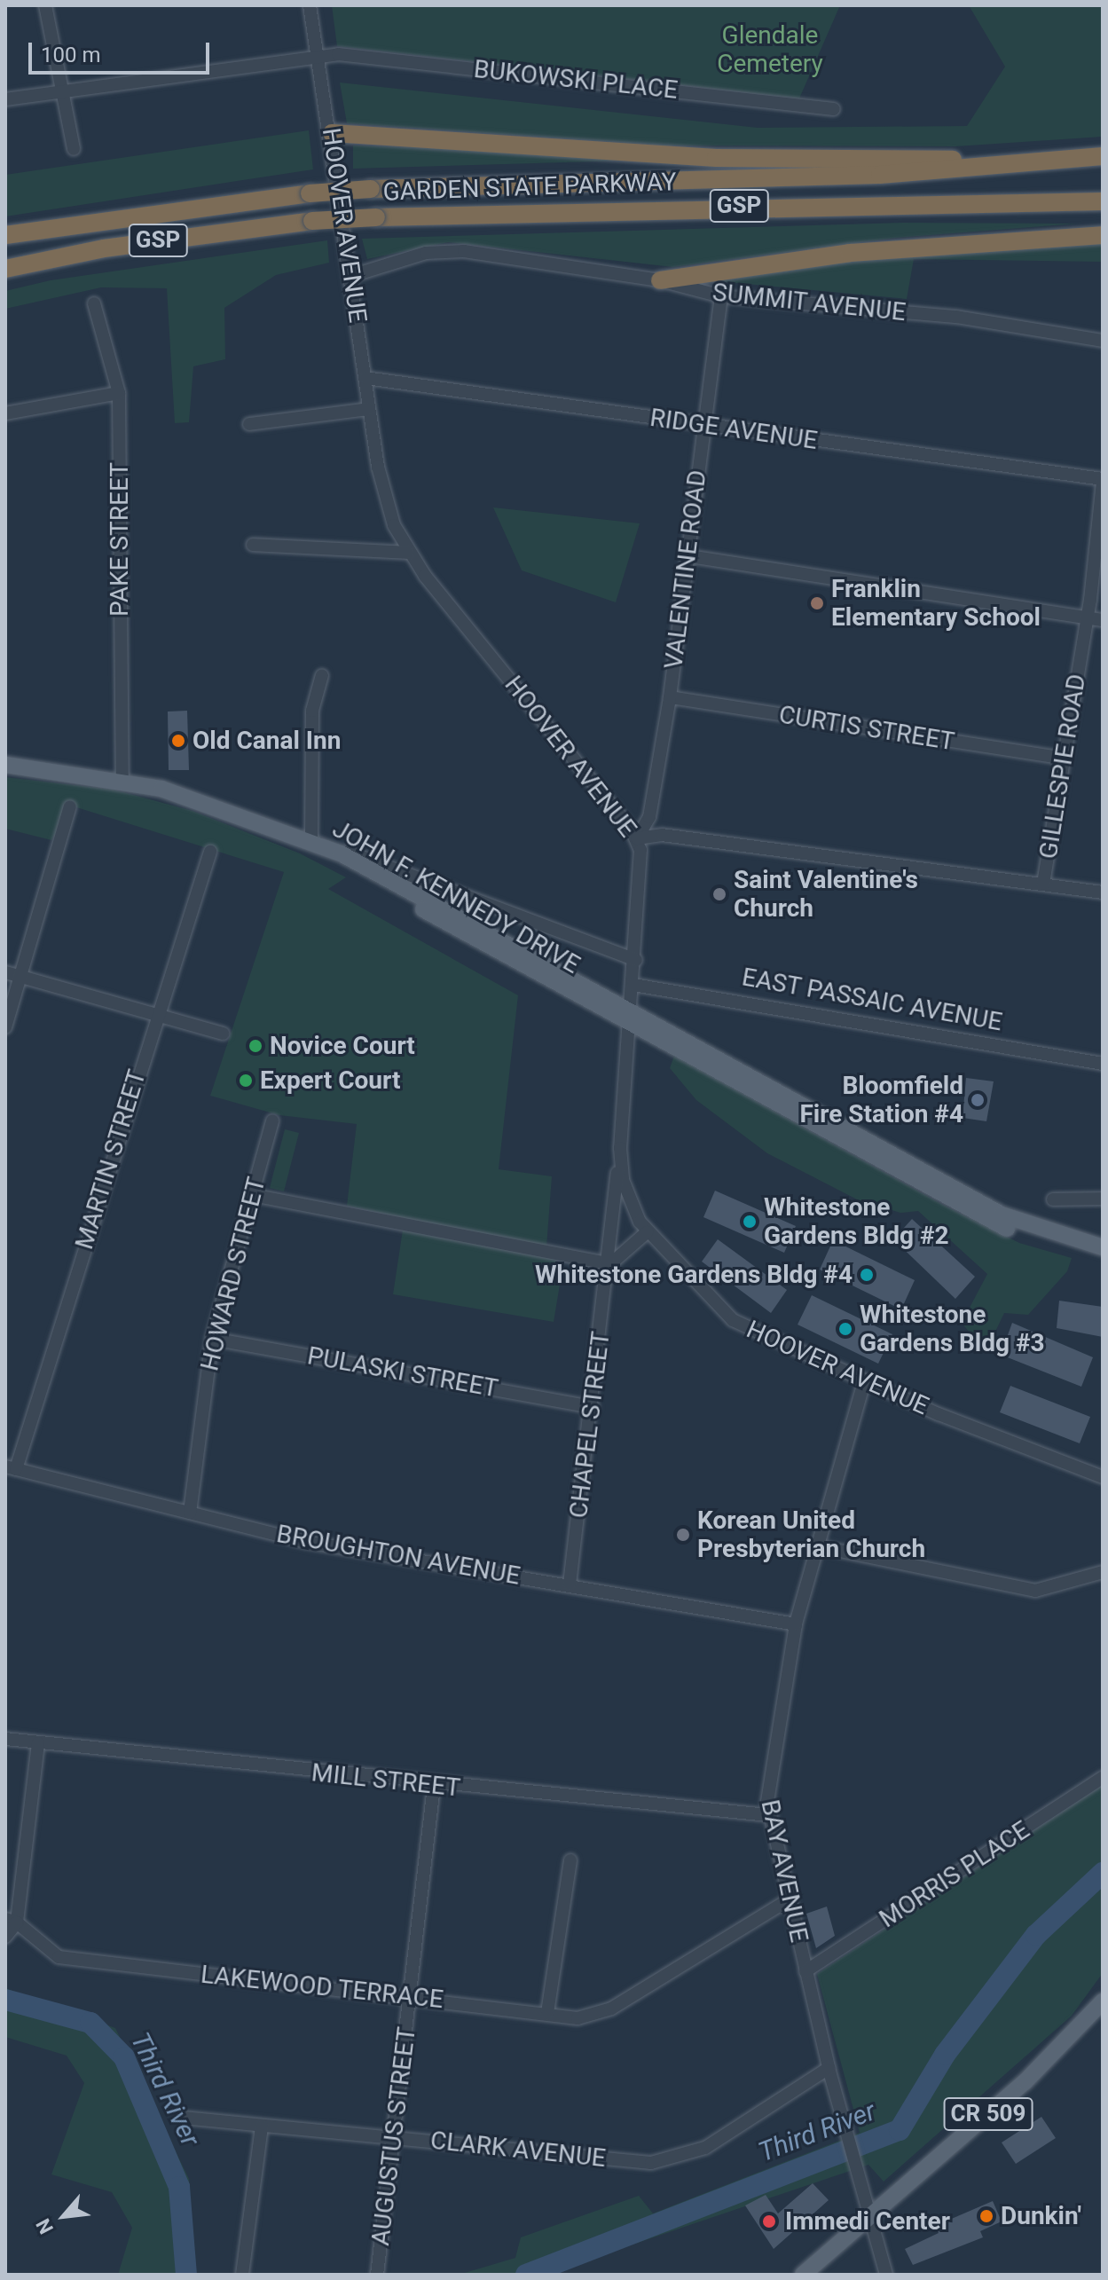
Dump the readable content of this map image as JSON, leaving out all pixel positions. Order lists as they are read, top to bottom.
{
  "streets": {
    "highway": ["GARDEN STATE PARKWAY", "GSP"],
    "main road": ["JOHN F. KENNEDY DRIVE", "CR 509"],
    "street": [
      "BUKOWSKI PLACE",
      "HOOVER AVENUE",
      "SUMMIT AVENUE",
      "RIDGE AVENUE",
      "PAKE STREET",
      "VALENTINE ROAD",
      "CURTIS STREET",
      "GILLESPIE ROAD",
      "EAST PASSAIC AVENUE",
      "MARTIN STREET",
      "HOWARD STREET",
      "PULASKI STREET",
      "CHAPEL STREET",
      "BROUGHTON AVENUE",
      "MILL STREET",
      "BAY AVENUE",
      "MORRIS PLACE",
      "LAKEWOOD TERRACE",
      "AUGUSTUS STREET",
      "CLARK AVENUE"
    ]
  },
  "crossings": [
    ["BUKOWSKI PLACE", "HOOVER AVENUE"],
    ["HOOVER AVENUE", "SUMMIT AVENUE"],
    ["HOOVER AVENUE", "RIDGE AVENUE"],
    ["HOOVER AVENUE", "VALENTINE ROAD"],
    ["HOOVER AVENUE", "JOHN F. KENNEDY DRIVE"],
    ["HOOVER AVENUE", "EAST PASSAIC AVENUE"],
    ["HOOVER AVENUE", "CHAPEL STREET"],
    ["HOOVER AVENUE", "BAY AVENUE"],
    ["SUMMIT AVENUE", "VALENTINE ROAD"],
    ["RIDGE AVENUE", "VALENTINE ROAD"],
    ["RIDGE AVENUE", "GILLESPIE ROAD"],
    ["VALENTINE ROAD", "CURTIS STREET"],
    ["CURTIS STREET", "GILLESPIE ROAD"],
    ["MARTIN STREET", "BROUGHTON AVENUE"],
    ["HOWARD STREET", "PULASKI STREET"],
    ["HOWARD STREET", "BROUGHTON AVENUE"],
    ["PULASKI STREET", "CHAPEL STREET"],
    ["CHAPEL STREET", "BROUGHTON AVENUE"],
    ["BROUGHTON AVENUE", "BAY AVENUE"],
    ["MILL STREET", "BAY AVENUE"],
    ["MILL STREET", "AUGUSTUS STREET"],
    ["BAY AVENUE", "MORRIS PLACE"],
    ["BAY AVENUE", "LAKEWOOD TERRACE"],
    ["BAY AVENUE", "CR 509"],
    ["BAY AVENUE", "CLARK AVENUE"],
    ["LAKEWOOD TERRACE", "AUGUSTUS STREET"],
    ["AUGUSTUS STREET", "CLARK AVENUE"]
  ],
  "water": ["Third River"],
  "parks": ["Glendale Cemetery"],
  "places": [
    "Franklin Elementary School",
    "Old Canal Inn",
    "Saint Valentine's Church",
    "Novice Court",
    "Expert Court",
    "Bloomfield Fire Station #4",
    "Whitestone Gardens Bldg #2",
    "Whitestone Gardens Bldg #4",
    "Whitestone Gardens Bldg #3",
    "Korean United Presbyterian Church",
    "Dunkin'",
    "Immedi Center"
  ],
  "scale_bar": "100 m",
  "north": "bottom left"
}
